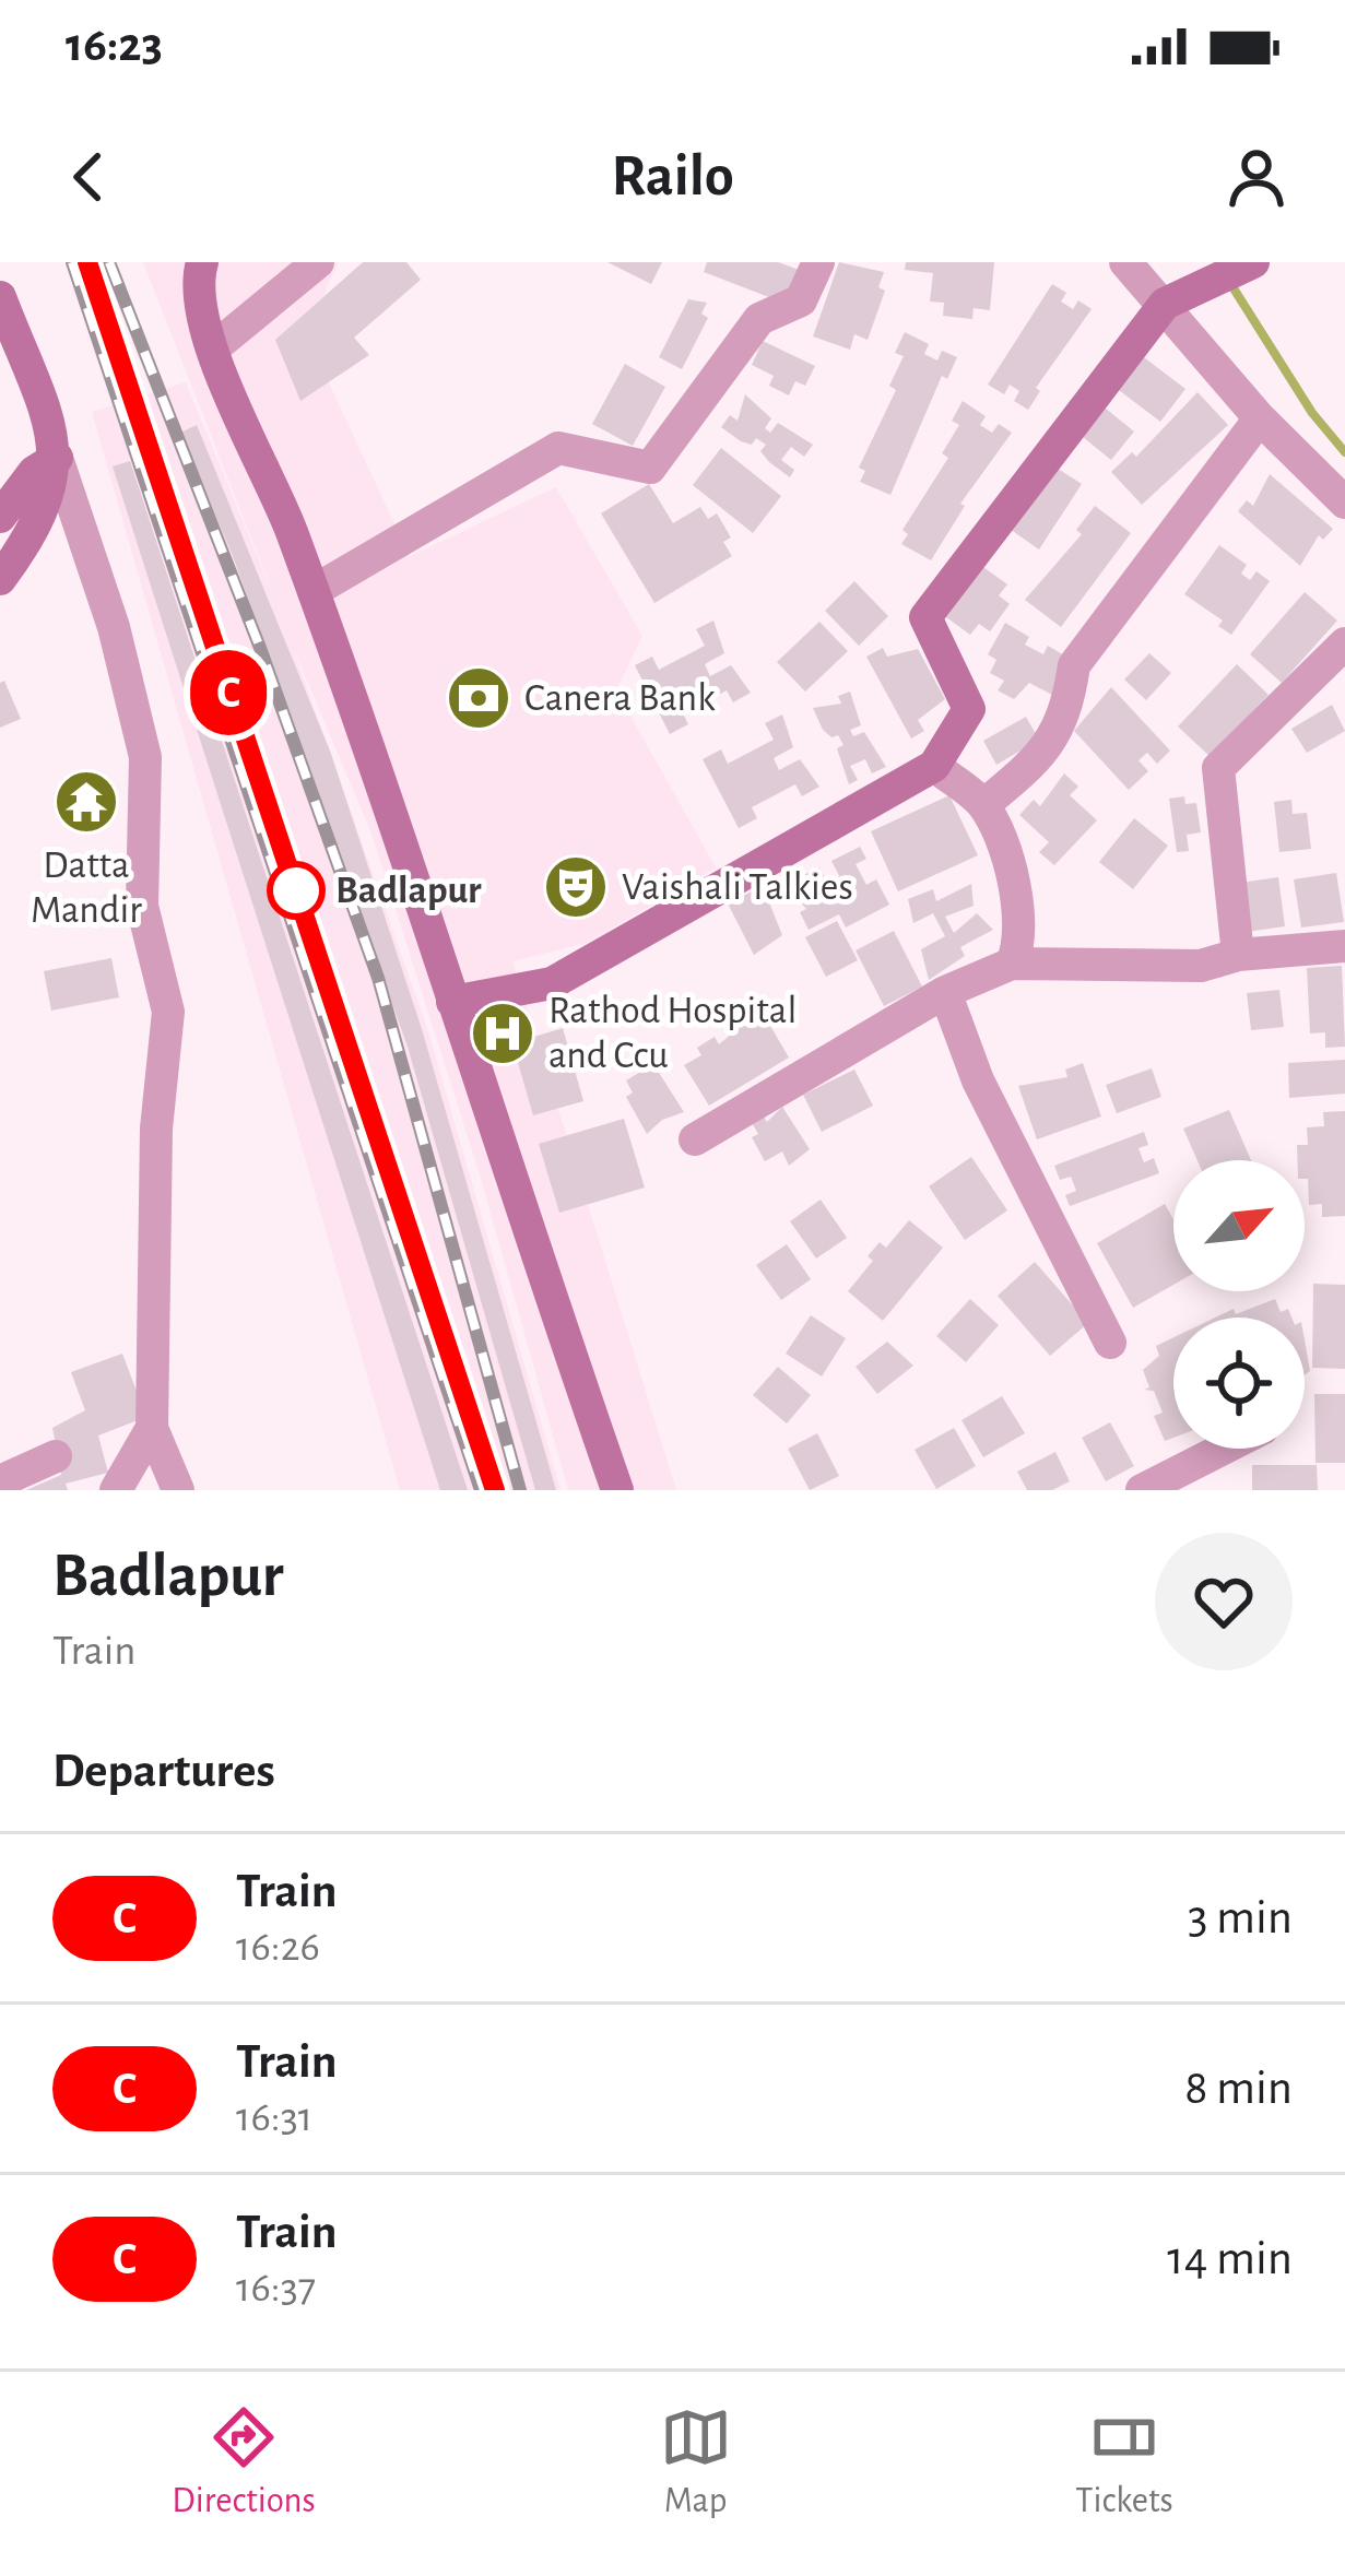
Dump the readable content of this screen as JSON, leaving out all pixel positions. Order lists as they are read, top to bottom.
{
  "places": {
    "bank": ["Canera Bank"],
    "temple": ["Datta Mandir"],
    "theatre": ["Vaishali Talkies"],
    "other": ["Badlapur"],
    "hospital": ["Rathod Hospital and Ccu"]
  },
  "north": "top right",
  "page": {
    "status": "16:23",
    "header": "Railo",
    "on_map": "C",
    "heading": [
      ["Badlapur", "Train"],
      "Departures"
    ],
    "list": [
      {
        "mark": "C",
        "name": "Train",
        "note": "16:26",
        "value": "3 min"
      },
      {
        "mark": "C",
        "name": "Train",
        "note": "16:31",
        "value": "8 min"
      },
      {
        "mark": "C",
        "name": "Train",
        "note": "16:37",
        "value": "14 min"
      }
    ],
    "tabs": ["Directions", "Map", "Tickets"]
  }
}
